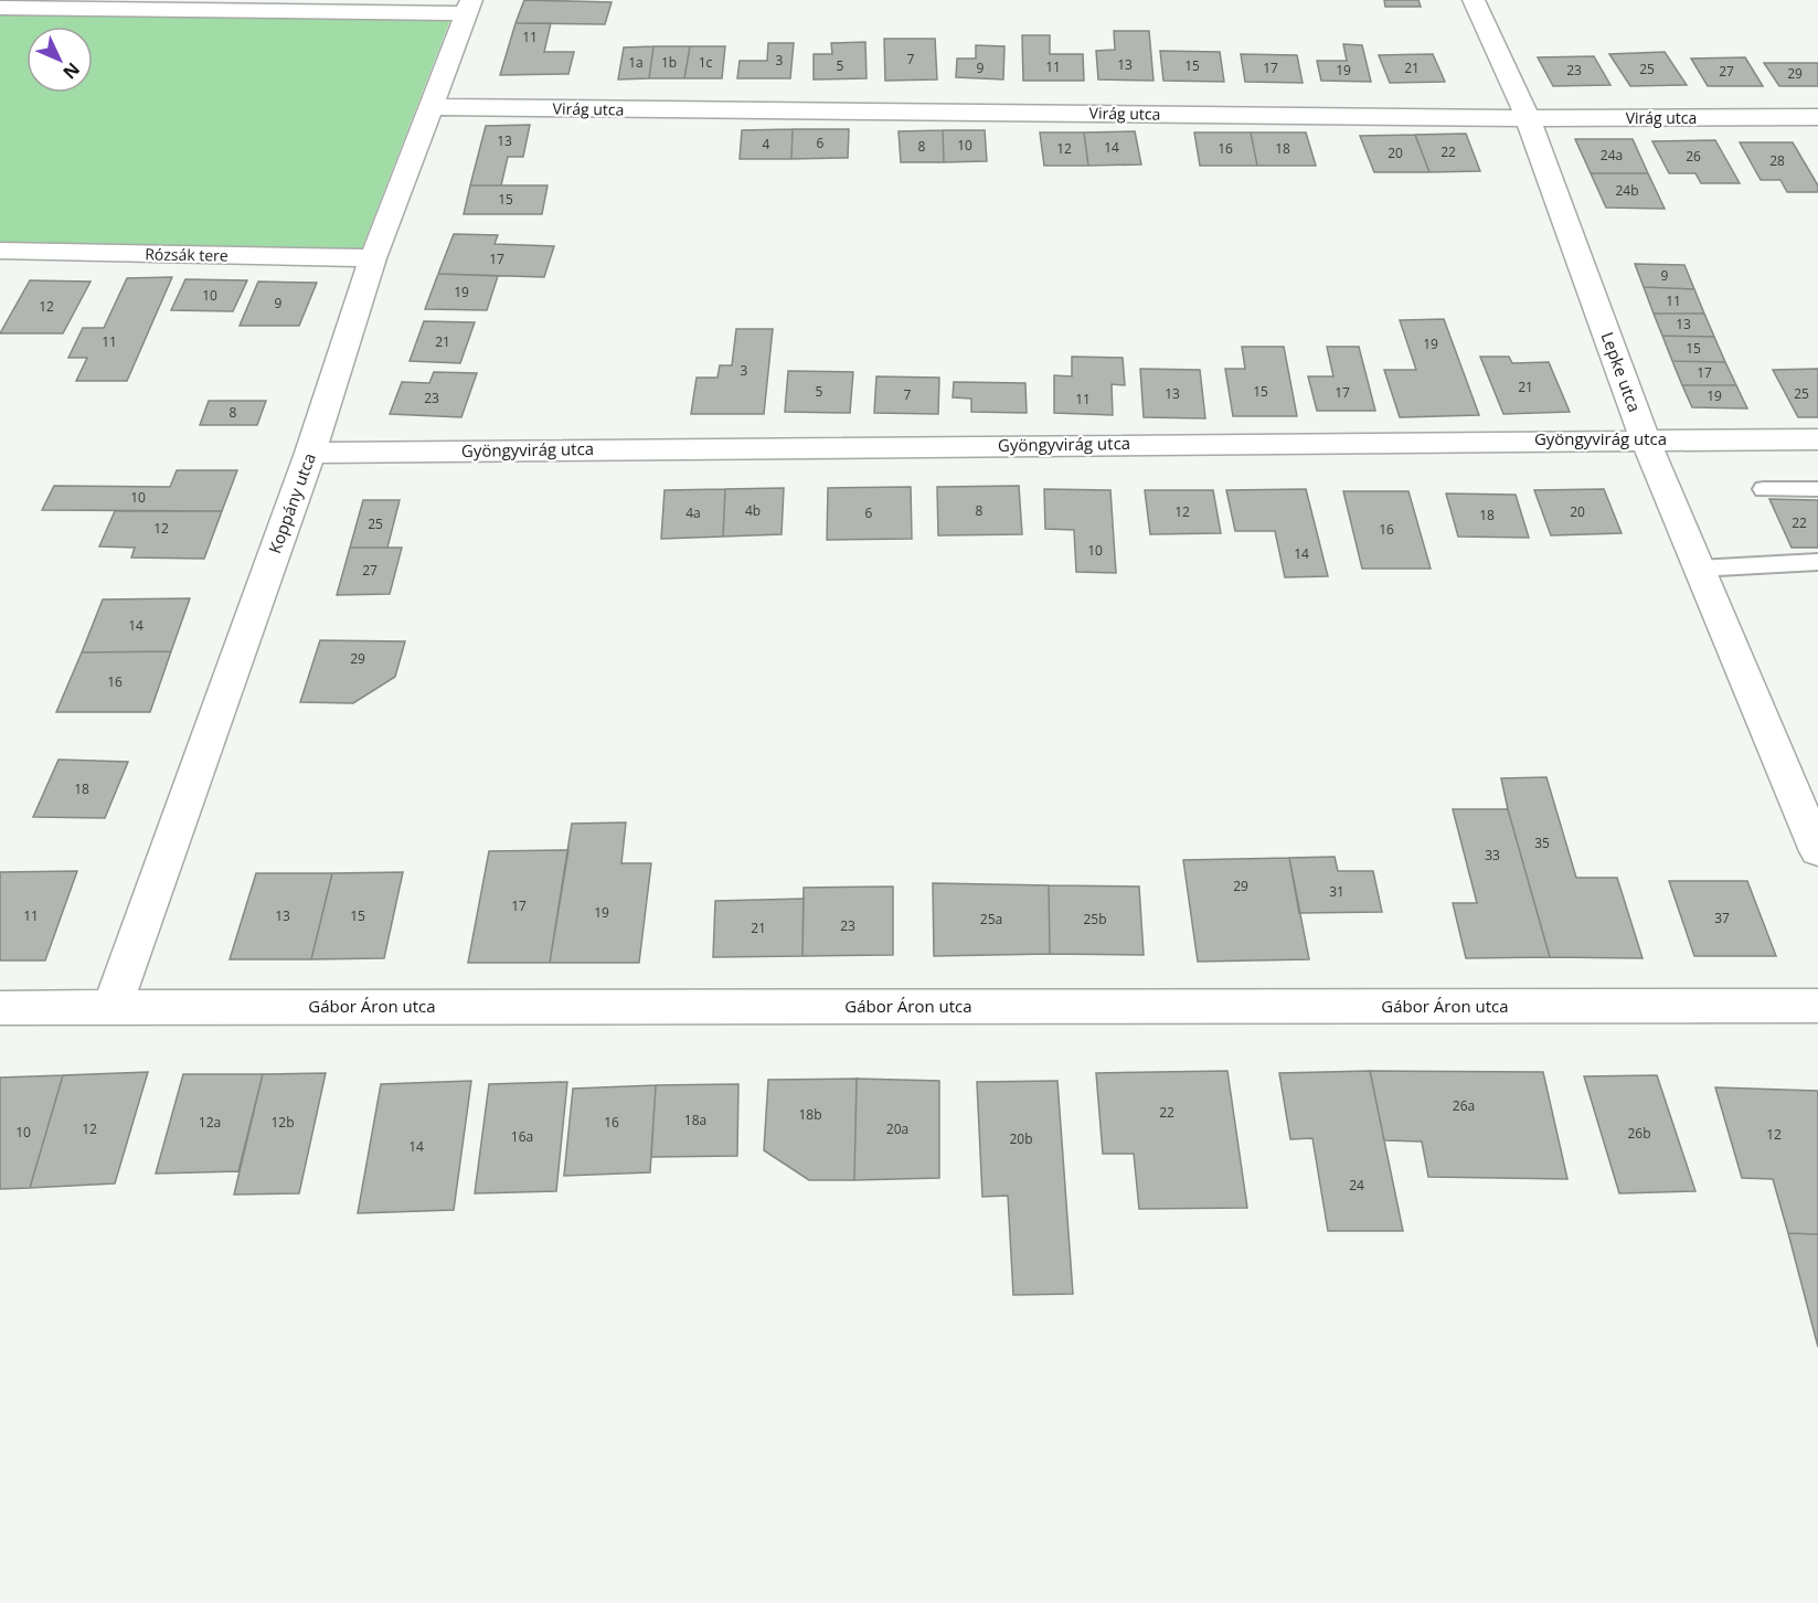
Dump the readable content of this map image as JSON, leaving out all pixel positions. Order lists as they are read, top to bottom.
{
  "streets": {
    "street": [
      "Virág utca",
      "Rózsák tere",
      "Lepke utca",
      "Gyöngyvirág utca",
      "Koppány utca",
      "Gábor Áron utca"
    ]
  },
  "crossings": [
    ["Virág utca", "Lepke utca"],
    ["Virág utca", "Koppány utca"],
    ["Rózsák tere", "Koppány utca"],
    ["Lepke utca", "Gyöngyvirág utca"],
    ["Gyöngyvirág utca", "Koppány utca"],
    ["Koppány utca", "Gábor Áron utca"]
  ],
  "house_numbers": [
    "11",
    "7",
    "3",
    "1a",
    "1b",
    "1c",
    "13",
    "5",
    "15",
    "11",
    "9",
    "17",
    "21",
    "25",
    "19",
    "23",
    "27",
    "29",
    "13",
    "6",
    "4",
    "10",
    "8",
    "14",
    "12",
    "16",
    "18",
    "22",
    "20",
    "24a",
    "26",
    "28",
    "24b",
    "15",
    "17",
    "9",
    "19",
    "10",
    "11",
    "9",
    "12",
    "13",
    "11",
    "21",
    "19",
    "15",
    "3",
    "17",
    "21",
    "5",
    "15",
    "17",
    "13",
    "25",
    "7",
    "19",
    "23",
    "11",
    "8",
    "10",
    "4b",
    "8",
    "12",
    "20",
    "4a",
    "6",
    "18",
    "22",
    "25",
    "12",
    "16",
    "10",
    "14",
    "27",
    "14",
    "29",
    "16",
    "18",
    "35",
    "33",
    "29",
    "31",
    "17",
    "19",
    "11",
    "13",
    "15",
    "37",
    "25a",
    "25b",
    "23",
    "21",
    "26a",
    "22",
    "18b",
    "18a",
    "12a",
    "12b",
    "16",
    "12",
    "20a",
    "10",
    "26b",
    "12",
    "16a",
    "20b",
    "14",
    "24"
  ],
  "north": "bottom right"
}
